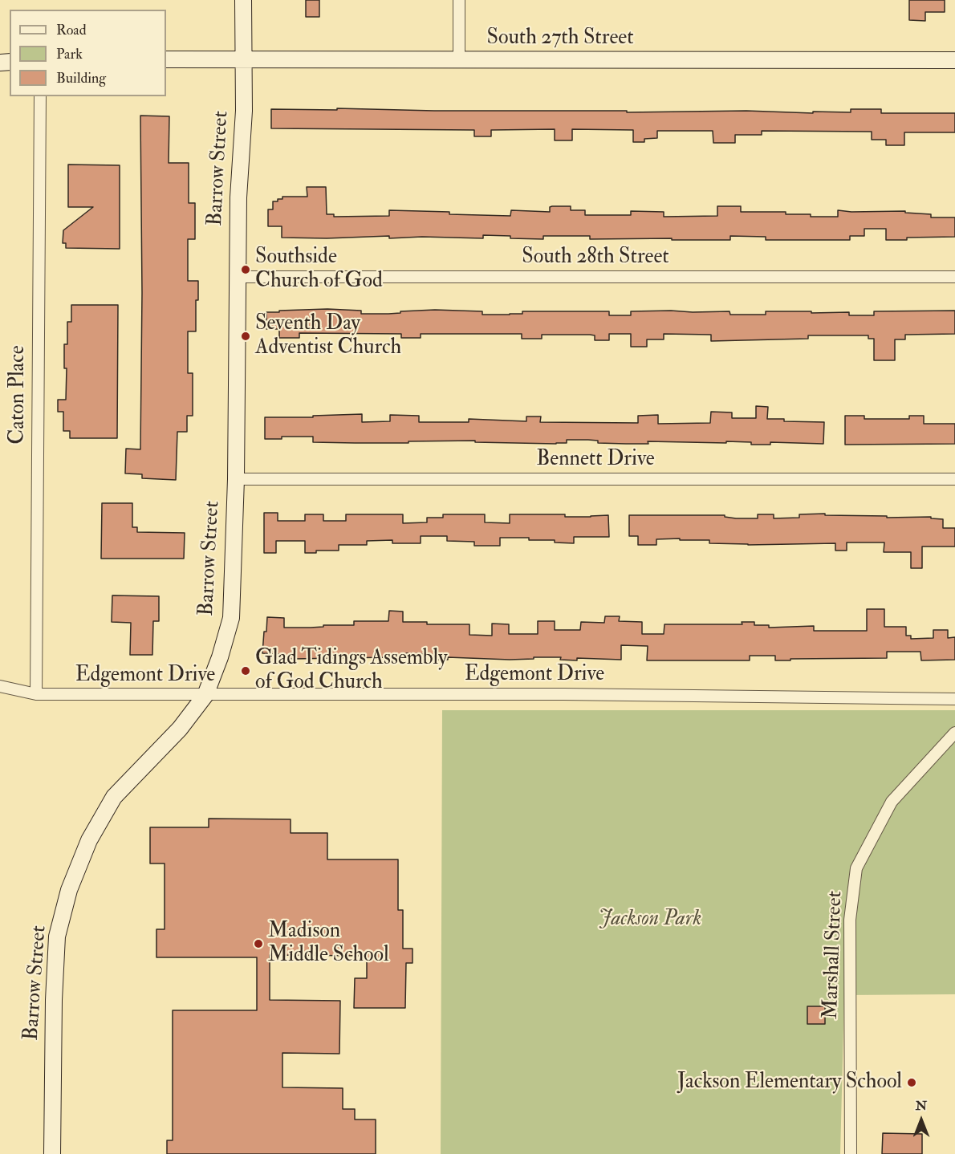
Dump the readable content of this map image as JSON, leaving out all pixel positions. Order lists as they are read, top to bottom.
{
  "streets": {
    "street": [
      "South 27th Street",
      "Barrow Street",
      "South 28th Street",
      "Caton Place",
      "Bennett Drive",
      "Edgemont Drive",
      "Marshall Street"
    ]
  },
  "crossings": [
    ["South 27th Street", "Barrow Street"],
    ["Barrow Street", "South 28th Street"],
    ["Barrow Street", "Bennett Drive"],
    ["Barrow Street", "Edgemont Drive"],
    ["Caton Place", "Edgemont Drive"]
  ],
  "parks": ["Jackson Park"],
  "places": [
    "Southside Church of God",
    "Seventh Day Adventist Church",
    "Glad Tidings Assembly of God Church",
    "Madison Middle School",
    "Jackson Elementary School"
  ],
  "legend": ["Road", "Park", "Building"],
  "north": "top"
}
